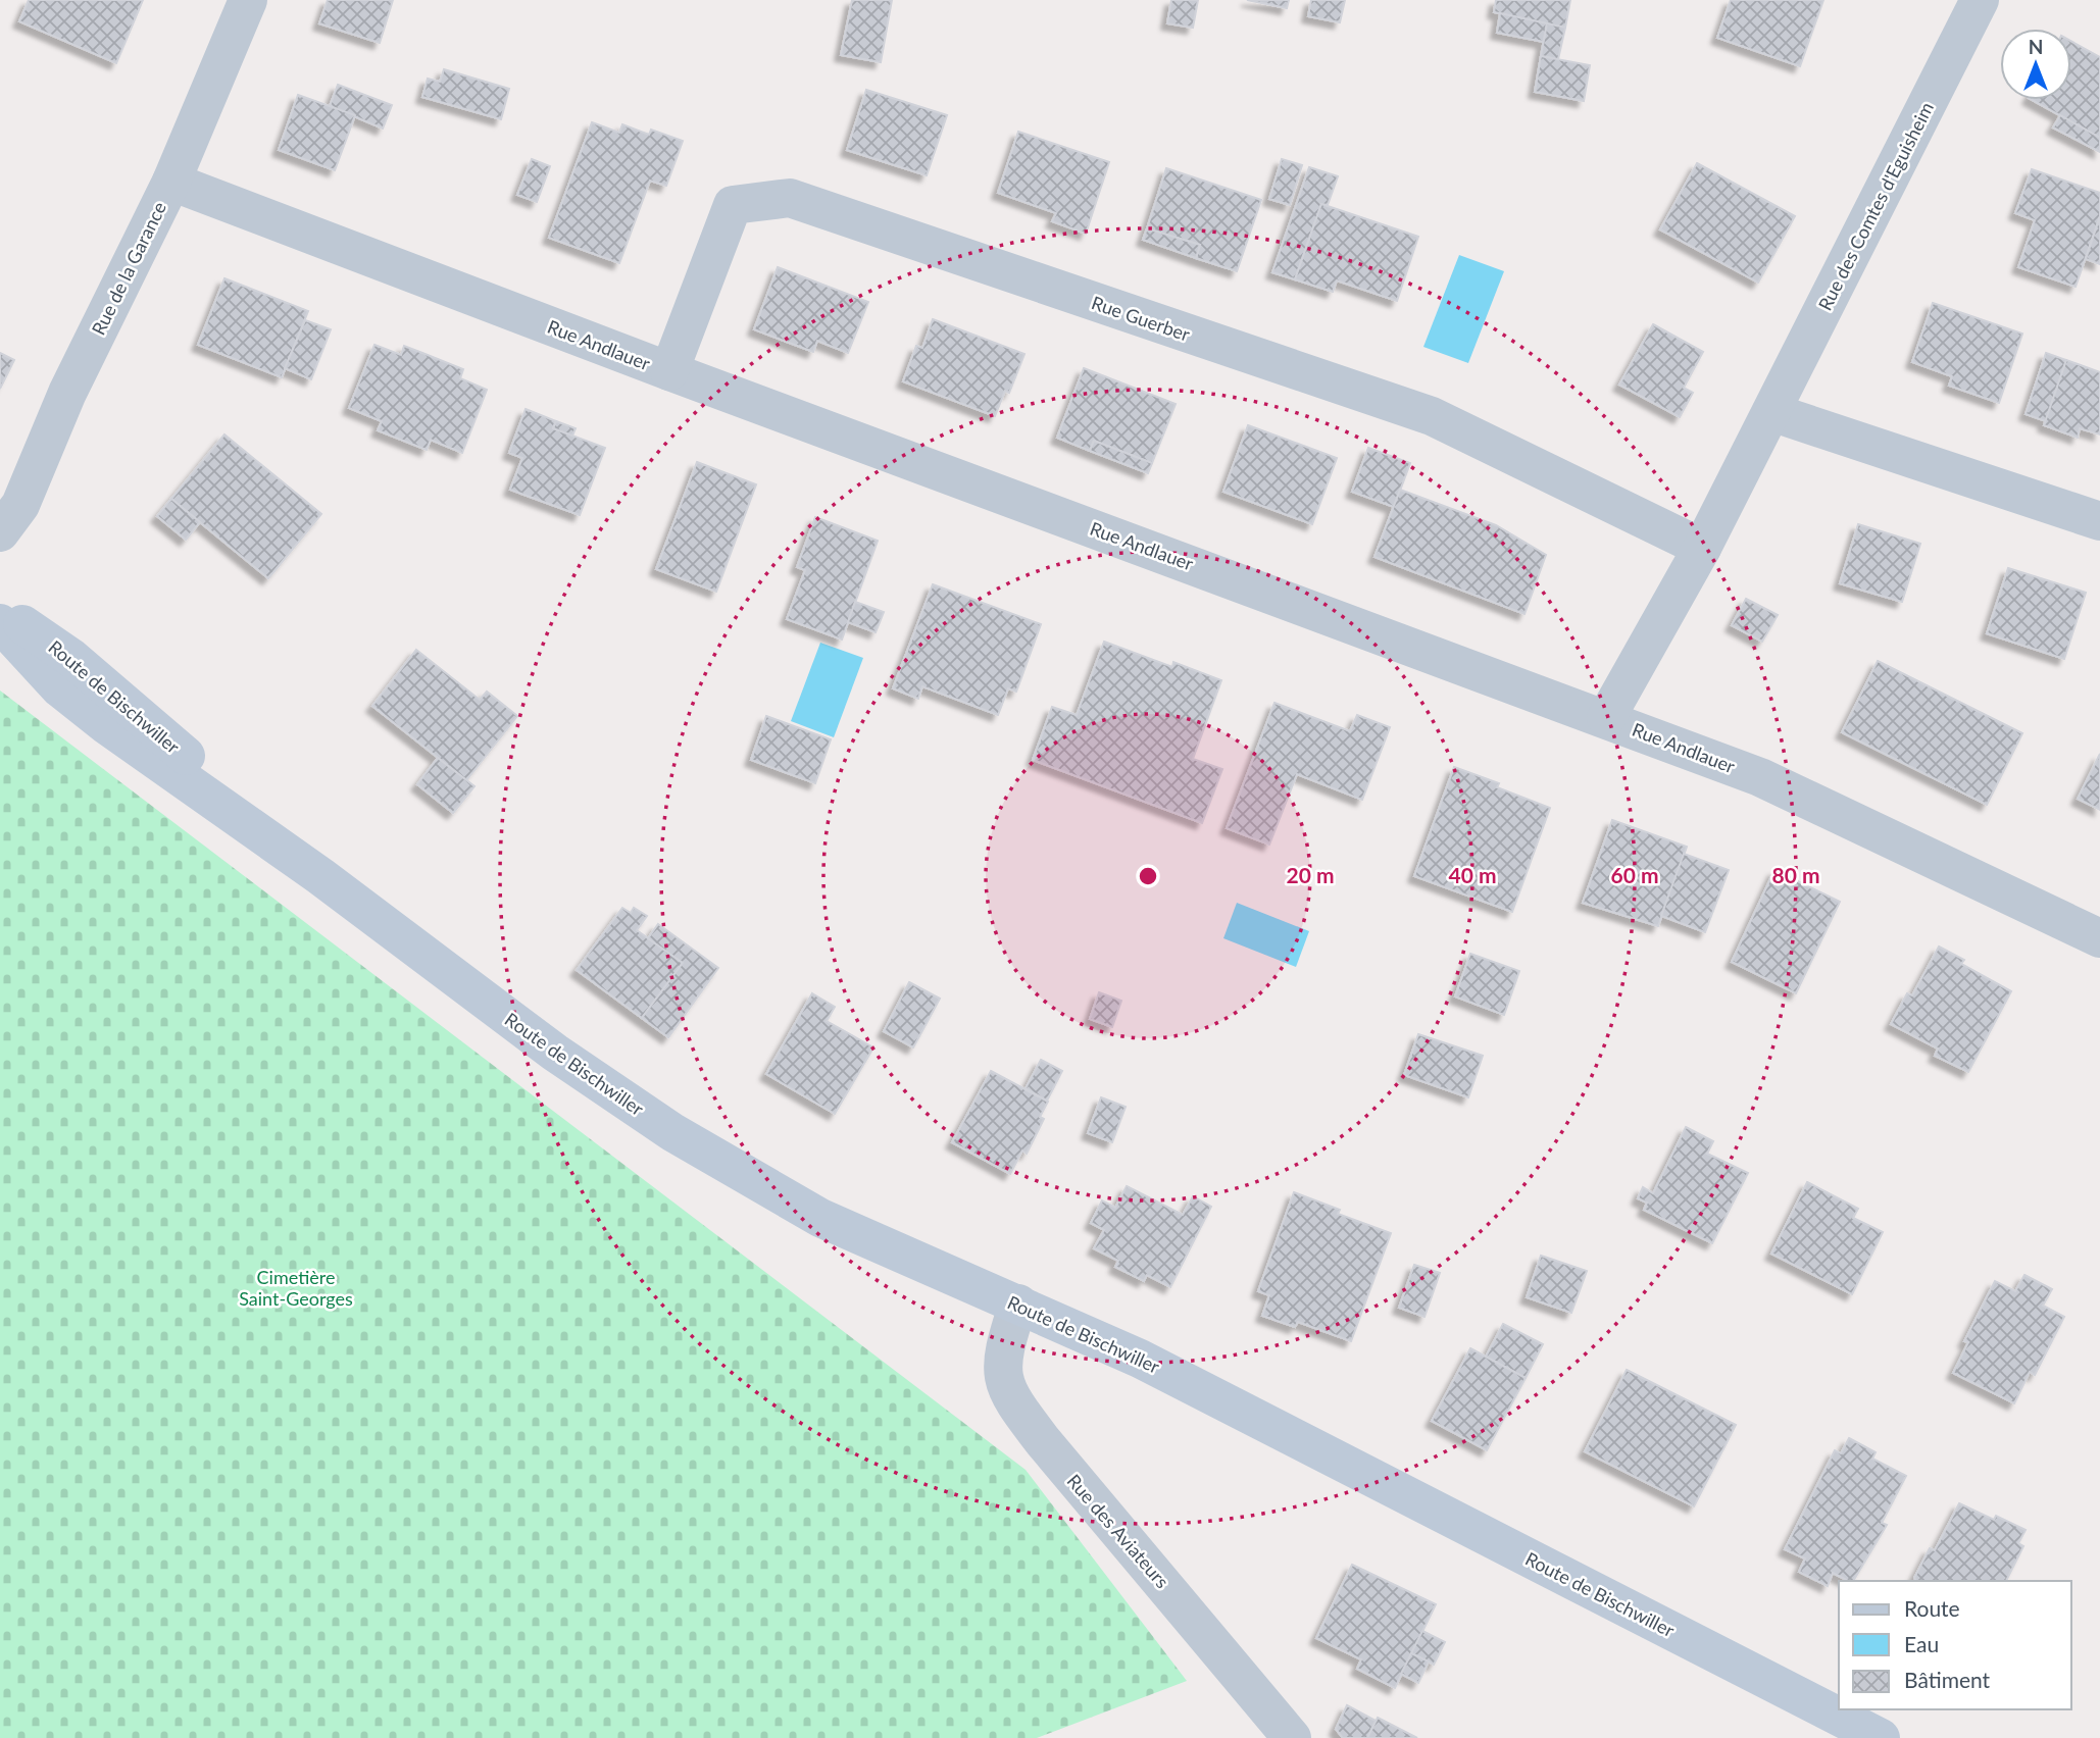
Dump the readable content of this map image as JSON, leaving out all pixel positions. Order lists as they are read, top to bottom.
{
  "streets": {
    "street": [
      "Rue des Comtes d'Eguisheim",
      "Rue de la Garance",
      "Rue Guerber",
      "Rue Andlauer",
      "Route de Bischwiller",
      "Rue des Aviateurs"
    ]
  },
  "crossings": [
    ["Rue des Comtes d'Eguisheim", "Rue Guerber"],
    ["Rue des Comtes d'Eguisheim", "Rue Andlauer"],
    ["Rue de la Garance", "Rue Andlauer"],
    ["Rue Guerber", "Rue Andlauer"],
    ["Route de Bischwiller", "Rue des Aviateurs"]
  ],
  "parks": ["Cimetière Saint-Georges"],
  "legend": ["Route", "Eau", "Bâtiment"],
  "north": "top",
  "rings": [
    "20 m",
    "40 m",
    "60 m",
    "80 m"
  ]
}
